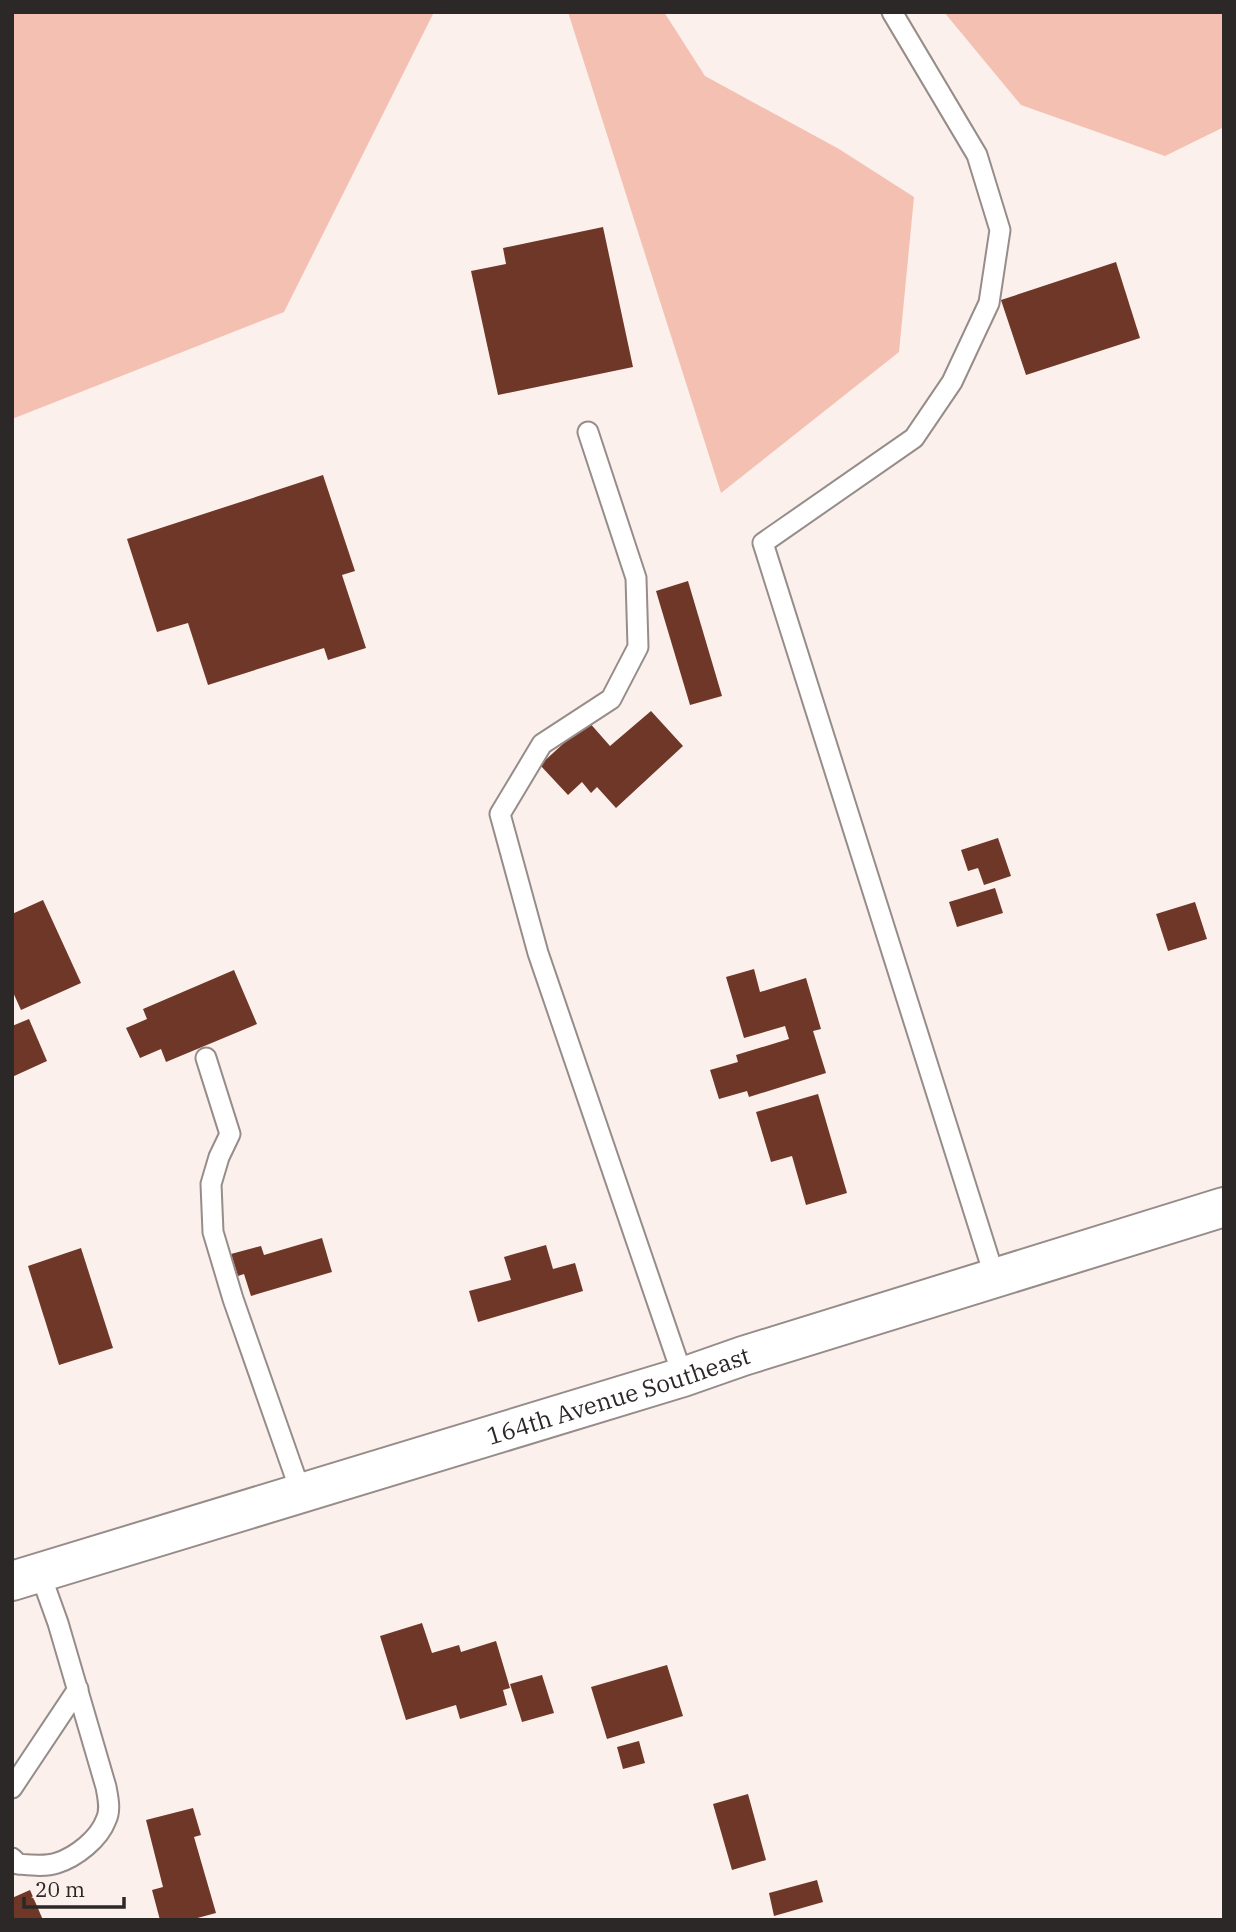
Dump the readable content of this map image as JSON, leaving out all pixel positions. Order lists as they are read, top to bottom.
{
  "streets": {
    "street": ["164th Avenue Southeast"]
  },
  "scale_bar": "20 m"
}
